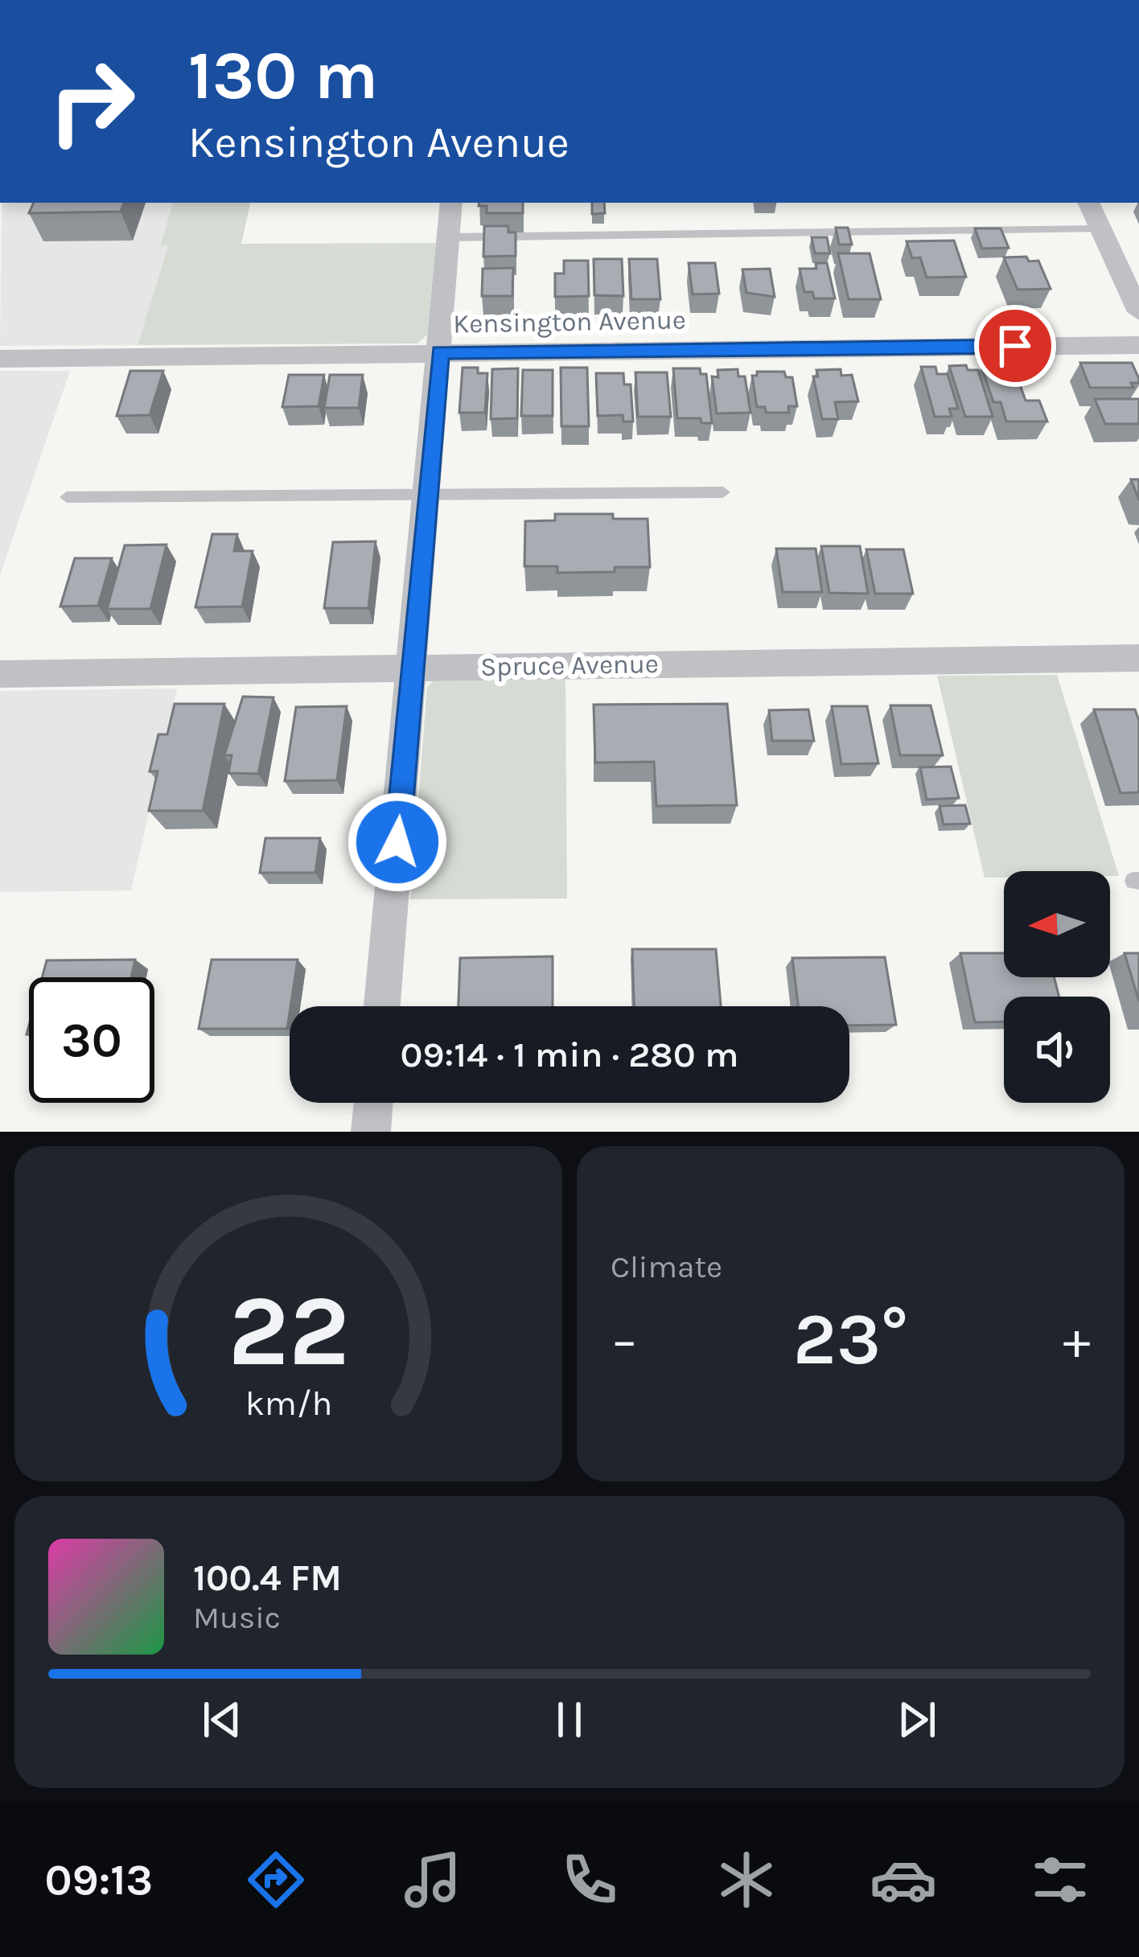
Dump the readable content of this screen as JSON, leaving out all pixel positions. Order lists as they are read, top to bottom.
{
  "streets": {
    "street": ["Kensington Avenue", "Spruce Avenue"]
  },
  "north": "left",
  "page": {
    "turn": ["130 m", "Kensington Avenue"],
    "limit": "30",
    "trip": "09:14 · 1 min · 280 m",
    "tile": "Climate",
    "heat": ["−", "23°", "+"],
    "song": ["100.4 FM", "Music"],
    "tabs": "09:13",
    "gauge": ["22", "km/h"]
  }
}
